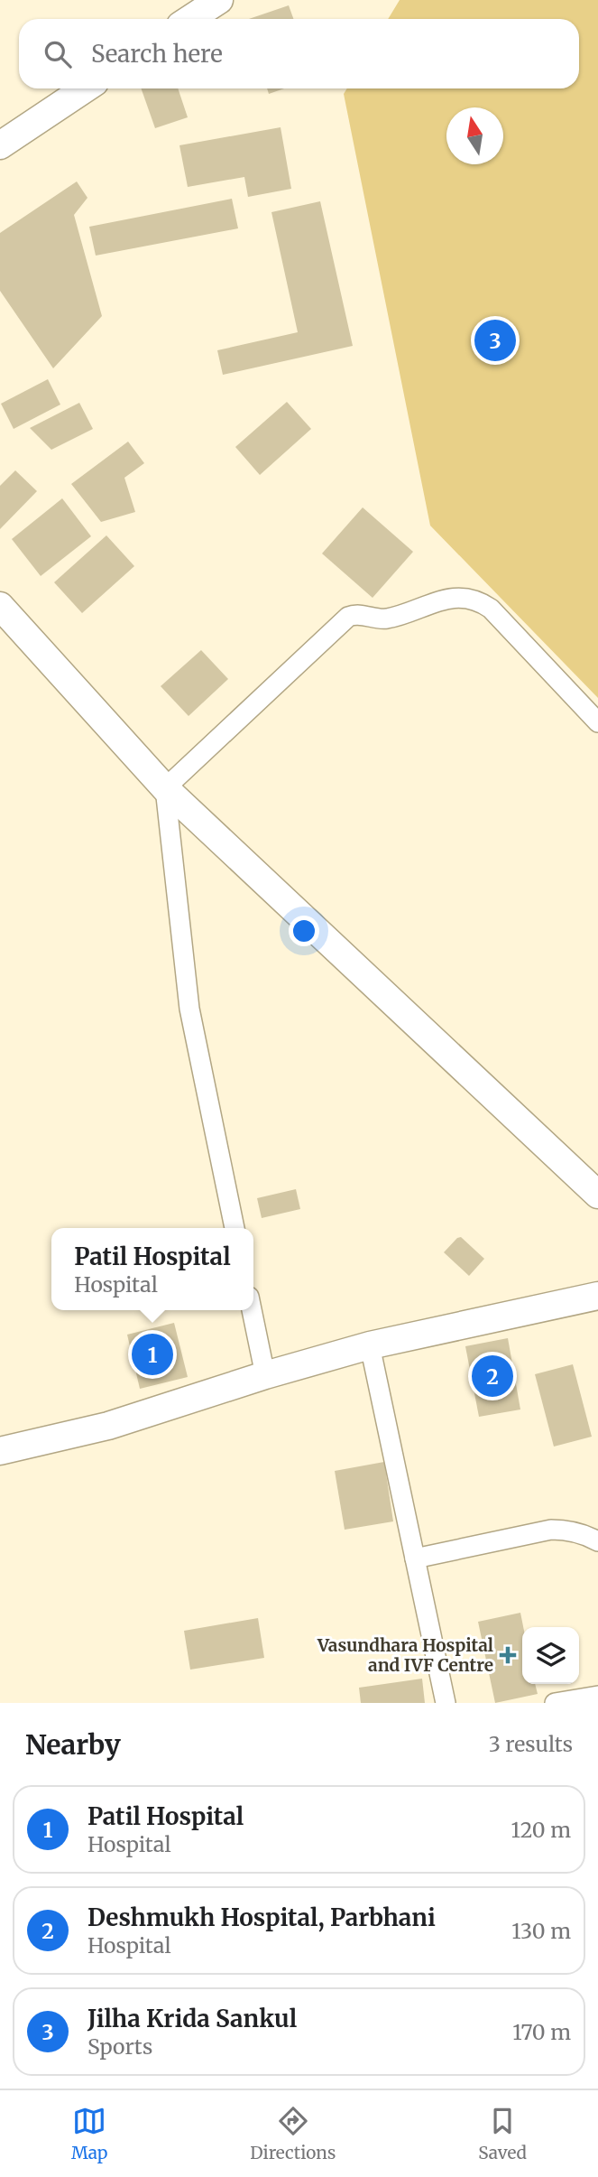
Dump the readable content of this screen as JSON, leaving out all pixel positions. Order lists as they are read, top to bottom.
{
  "places": {
    "health": ["Vasundhara Hospital and IVF Centre"]
  },
  "north": "top",
  "page": {
    "search": "Search here",
    "pins": ["3", "1", "2"],
    "popup": ["Patil Hospital", "Hospital"],
    "heading": ["Nearby", "3 results"],
    "list": [
      {
        "mark": "1",
        "name": "Patil Hospital",
        "note": "Hospital",
        "value": "120 m"
      },
      {
        "mark": "2",
        "name": "Deshmukh Hospital, Parbhani",
        "note": "Hospital",
        "value": "130 m"
      },
      {
        "mark": "3",
        "name": "Jilha Krida Sankul",
        "note": "Sports",
        "value": "170 m"
      }
    ],
    "nav": ["Map", "Directions", "Saved"]
  }
}
